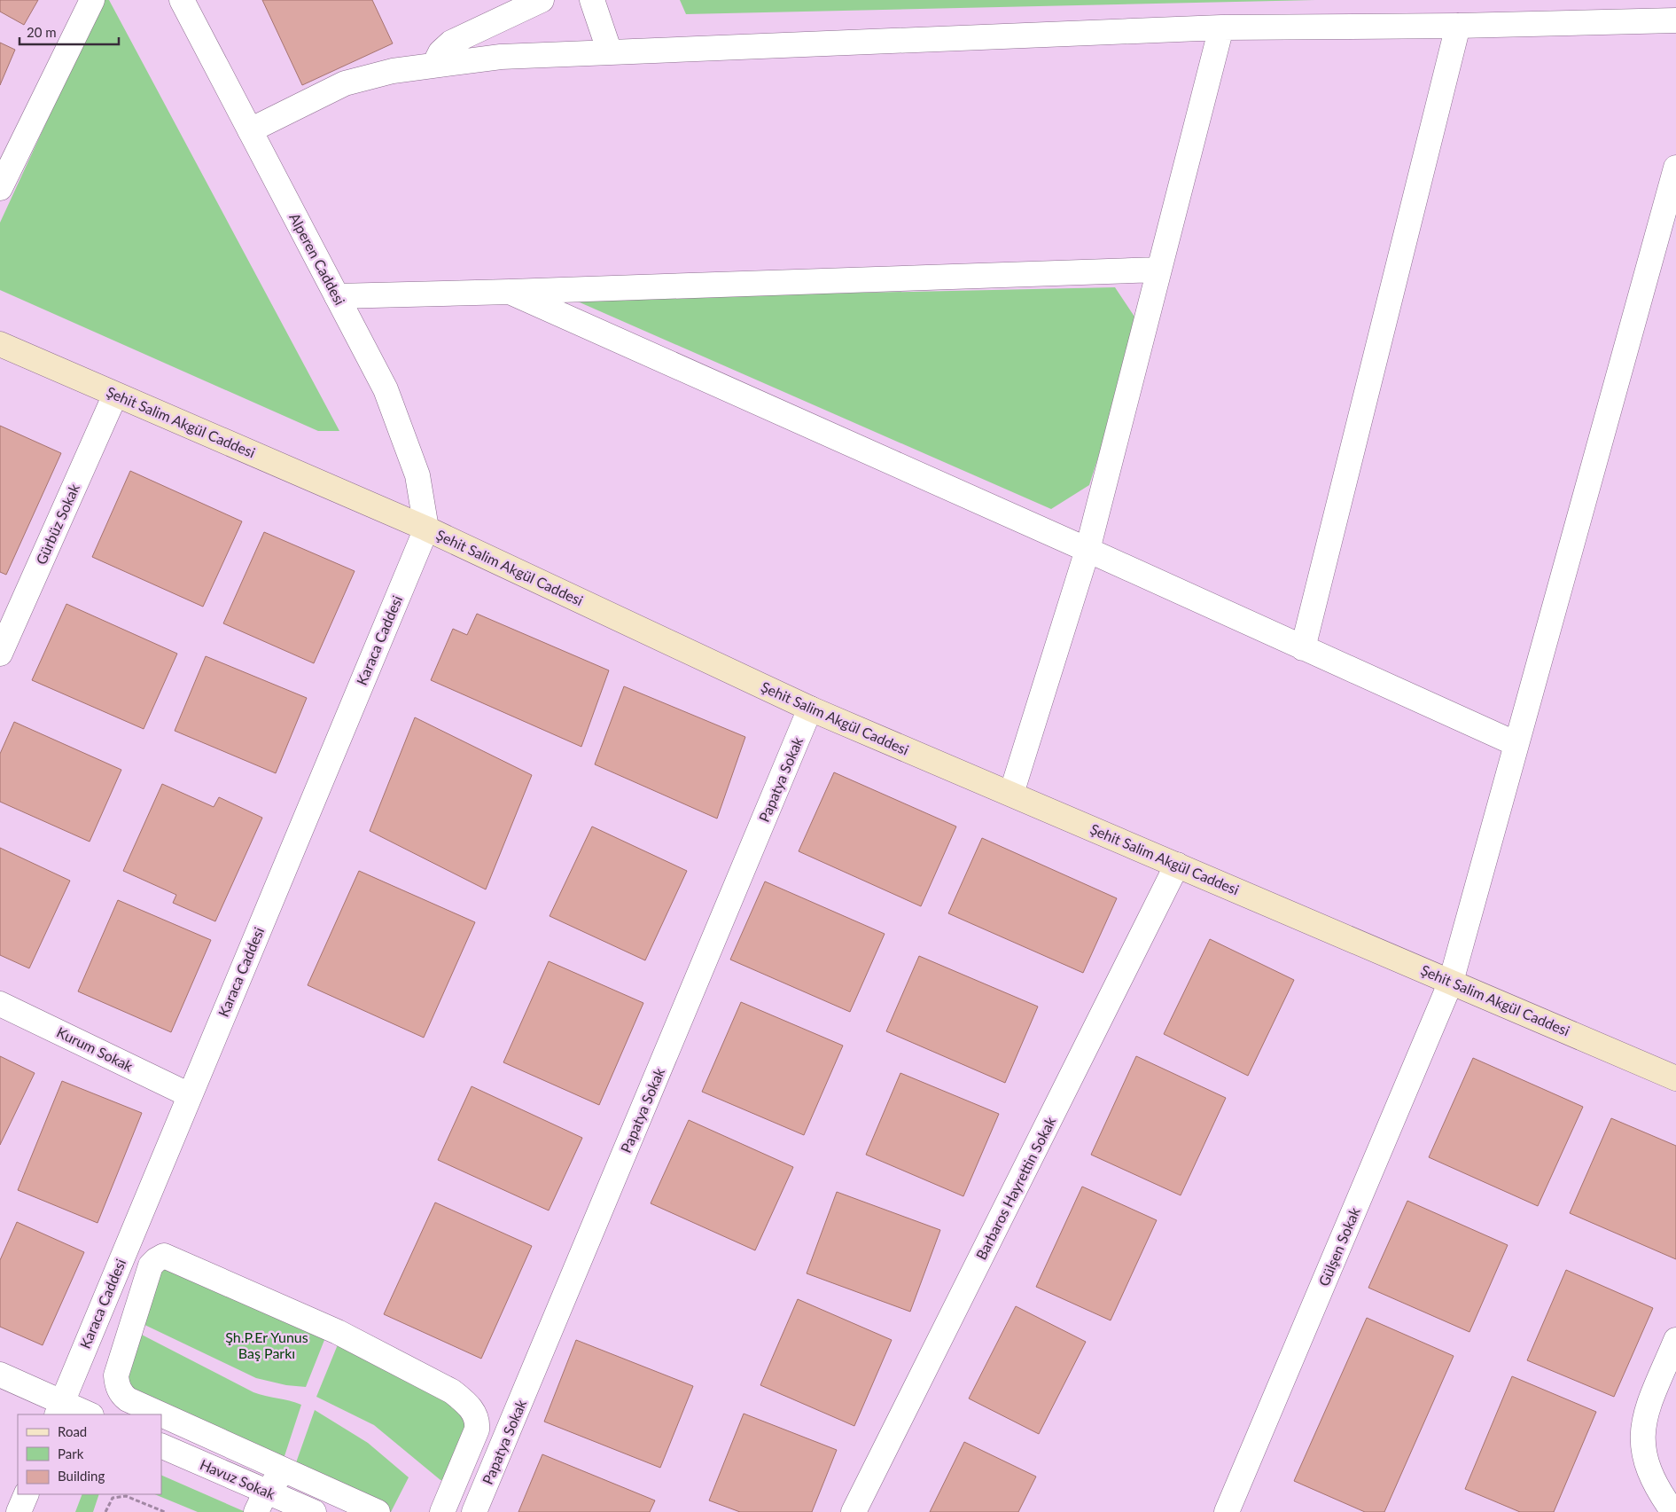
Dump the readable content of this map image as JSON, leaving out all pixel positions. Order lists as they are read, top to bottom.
{
  "streets": {
    "main road": ["Şehit Salim Akgül Caddesi"],
    "street": [
      "Alperen Caddesi",
      "Gürbüz Sokak",
      "Karaca Caddesi",
      "Papatya Sokak",
      "Kurum Sokak",
      "Barbaros Hayrettin Sokak",
      "Gülşen Sokak",
      "Havuz Sokak"
    ]
  },
  "crossings": [
    ["Alperen Caddesi", "Şehit Salim Akgül Caddesi"],
    ["Alperen Caddesi", "Karaca Caddesi"],
    ["Şehit Salim Akgül Caddesi", "Gürbüz Sokak"],
    ["Şehit Salim Akgül Caddesi", "Karaca Caddesi"],
    ["Şehit Salim Akgül Caddesi", "Papatya Sokak"],
    ["Şehit Salim Akgül Caddesi", "Barbaros Hayrettin Sokak"],
    ["Şehit Salim Akgül Caddesi", "Gülşen Sokak"],
    ["Karaca Caddesi", "Kurum Sokak"]
  ],
  "parks": ["Şh.P.Er Yunus Baş Parkı"],
  "legend": ["Road", "Park", "Building"],
  "scale_bar": "20 m"
}
